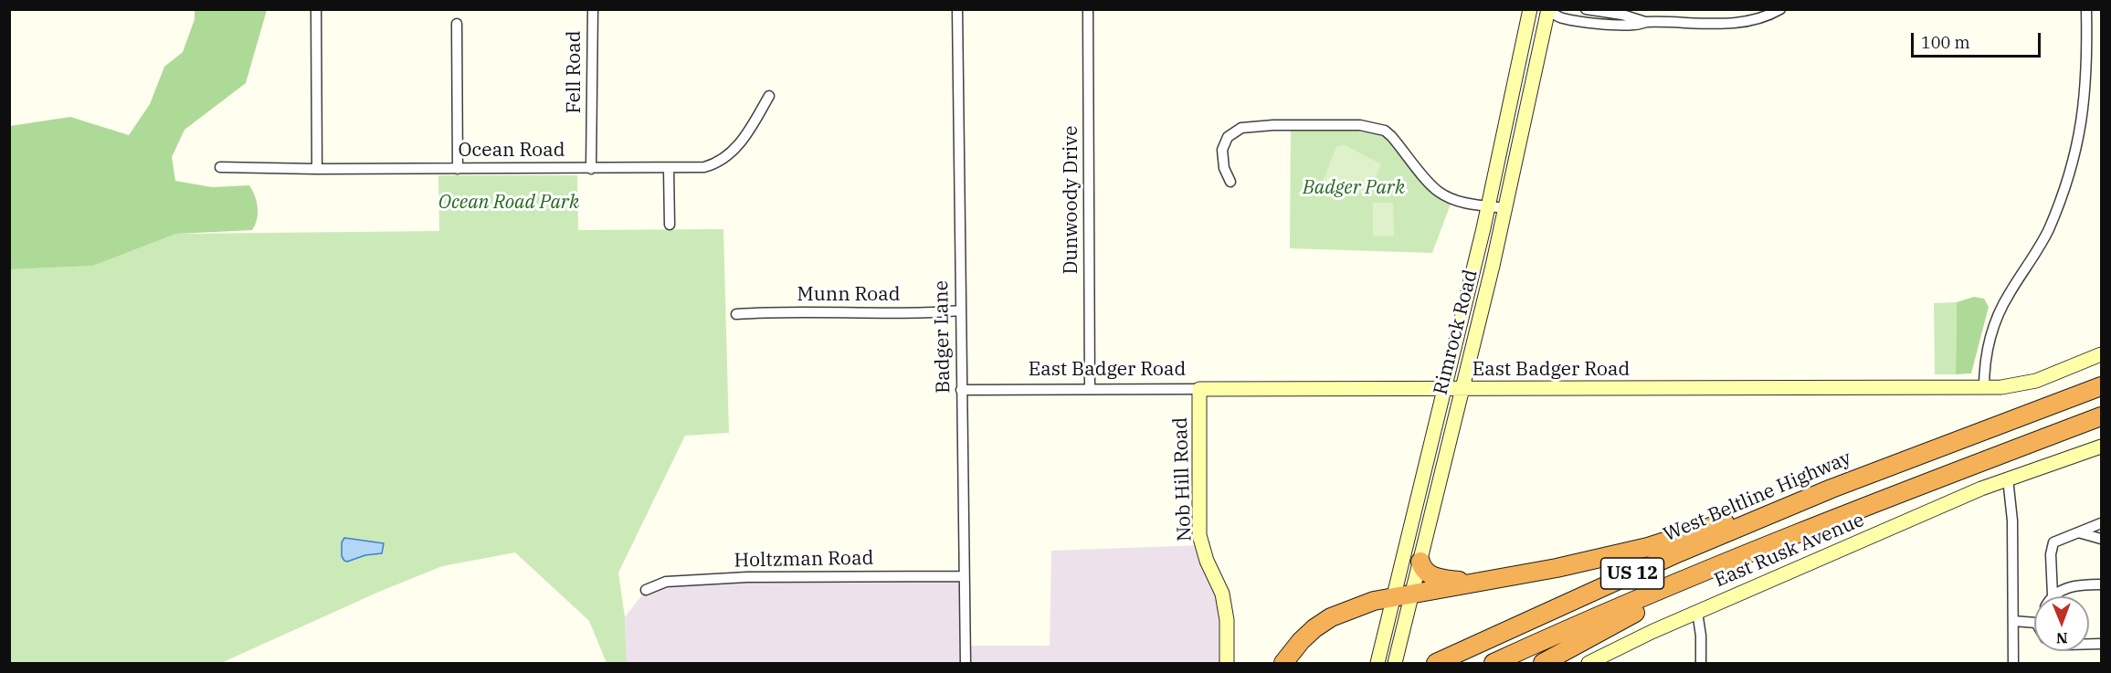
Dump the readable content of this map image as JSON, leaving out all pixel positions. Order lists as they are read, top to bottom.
{
  "streets": {
    "highway": ["West Beltline Highway", "US 12"],
    "street": [
      "Fell Road",
      "Ocean Road",
      "Dunwoody Drive",
      "Munn Road",
      "Rimrock Road",
      "Badger Lane",
      "East Badger Road",
      "Nob Hill Road",
      "East Rusk Avenue",
      "Holtzman Road"
    ]
  },
  "crossings": [
    ["Fell Road", "Ocean Road"],
    ["Dunwoody Drive", "East Badger Road"],
    ["Munn Road", "Badger Lane"],
    ["Rimrock Road", "East Badger Road"],
    ["Badger Lane", "East Badger Road"],
    ["Badger Lane", "Holtzman Road"],
    ["East Badger Road", "Nob Hill Road"]
  ],
  "parks": ["Badger Park", "Ocean Road Park"],
  "scale_bar": "100 m",
  "north": "bottom"
}
